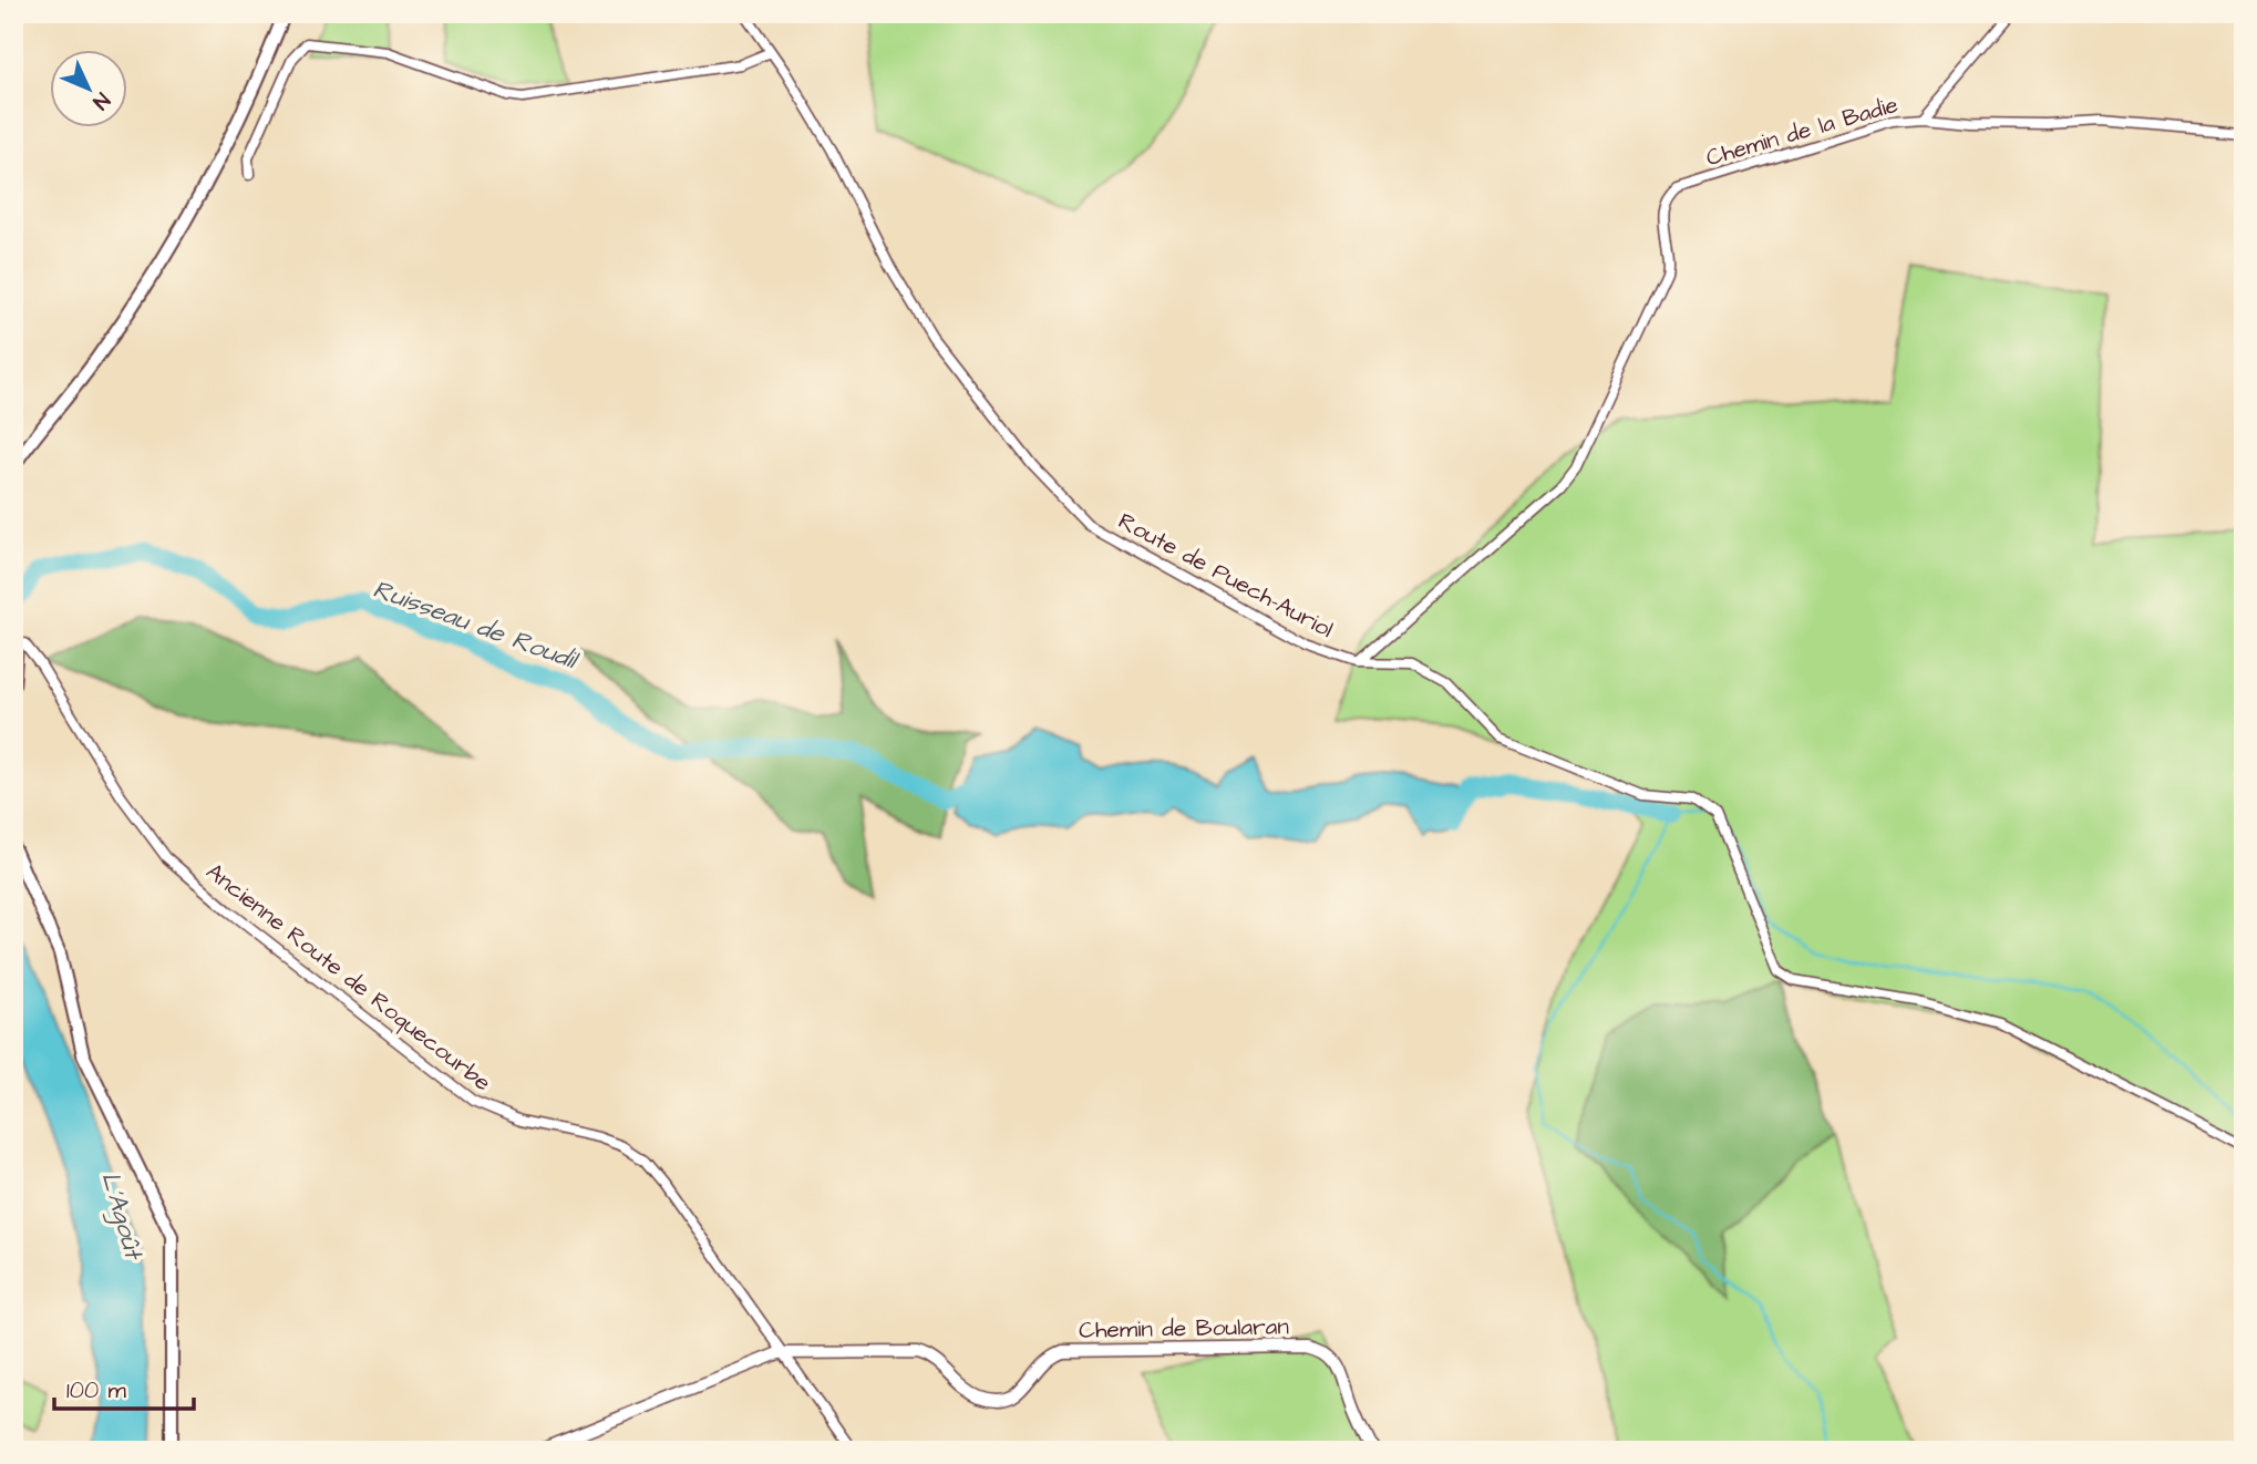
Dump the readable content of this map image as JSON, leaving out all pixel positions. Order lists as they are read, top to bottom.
{
  "streets": {
    "street": [
      "Chemin de la Badie",
      "Route de Puech-Auriol",
      "Ancienne Route de Roquecourbe",
      "Chemin de Boularan"
    ]
  },
  "crossings": [
    ["Chemin de la Badie", "Route de Puech-Auriol"],
    ["Ancienne Route de Roquecourbe", "Chemin de Boularan"]
  ],
  "water": ["Ruisseau de Roudil", "L'Agoût"],
  "scale_bar": "100 m",
  "north": "bottom right"
}
